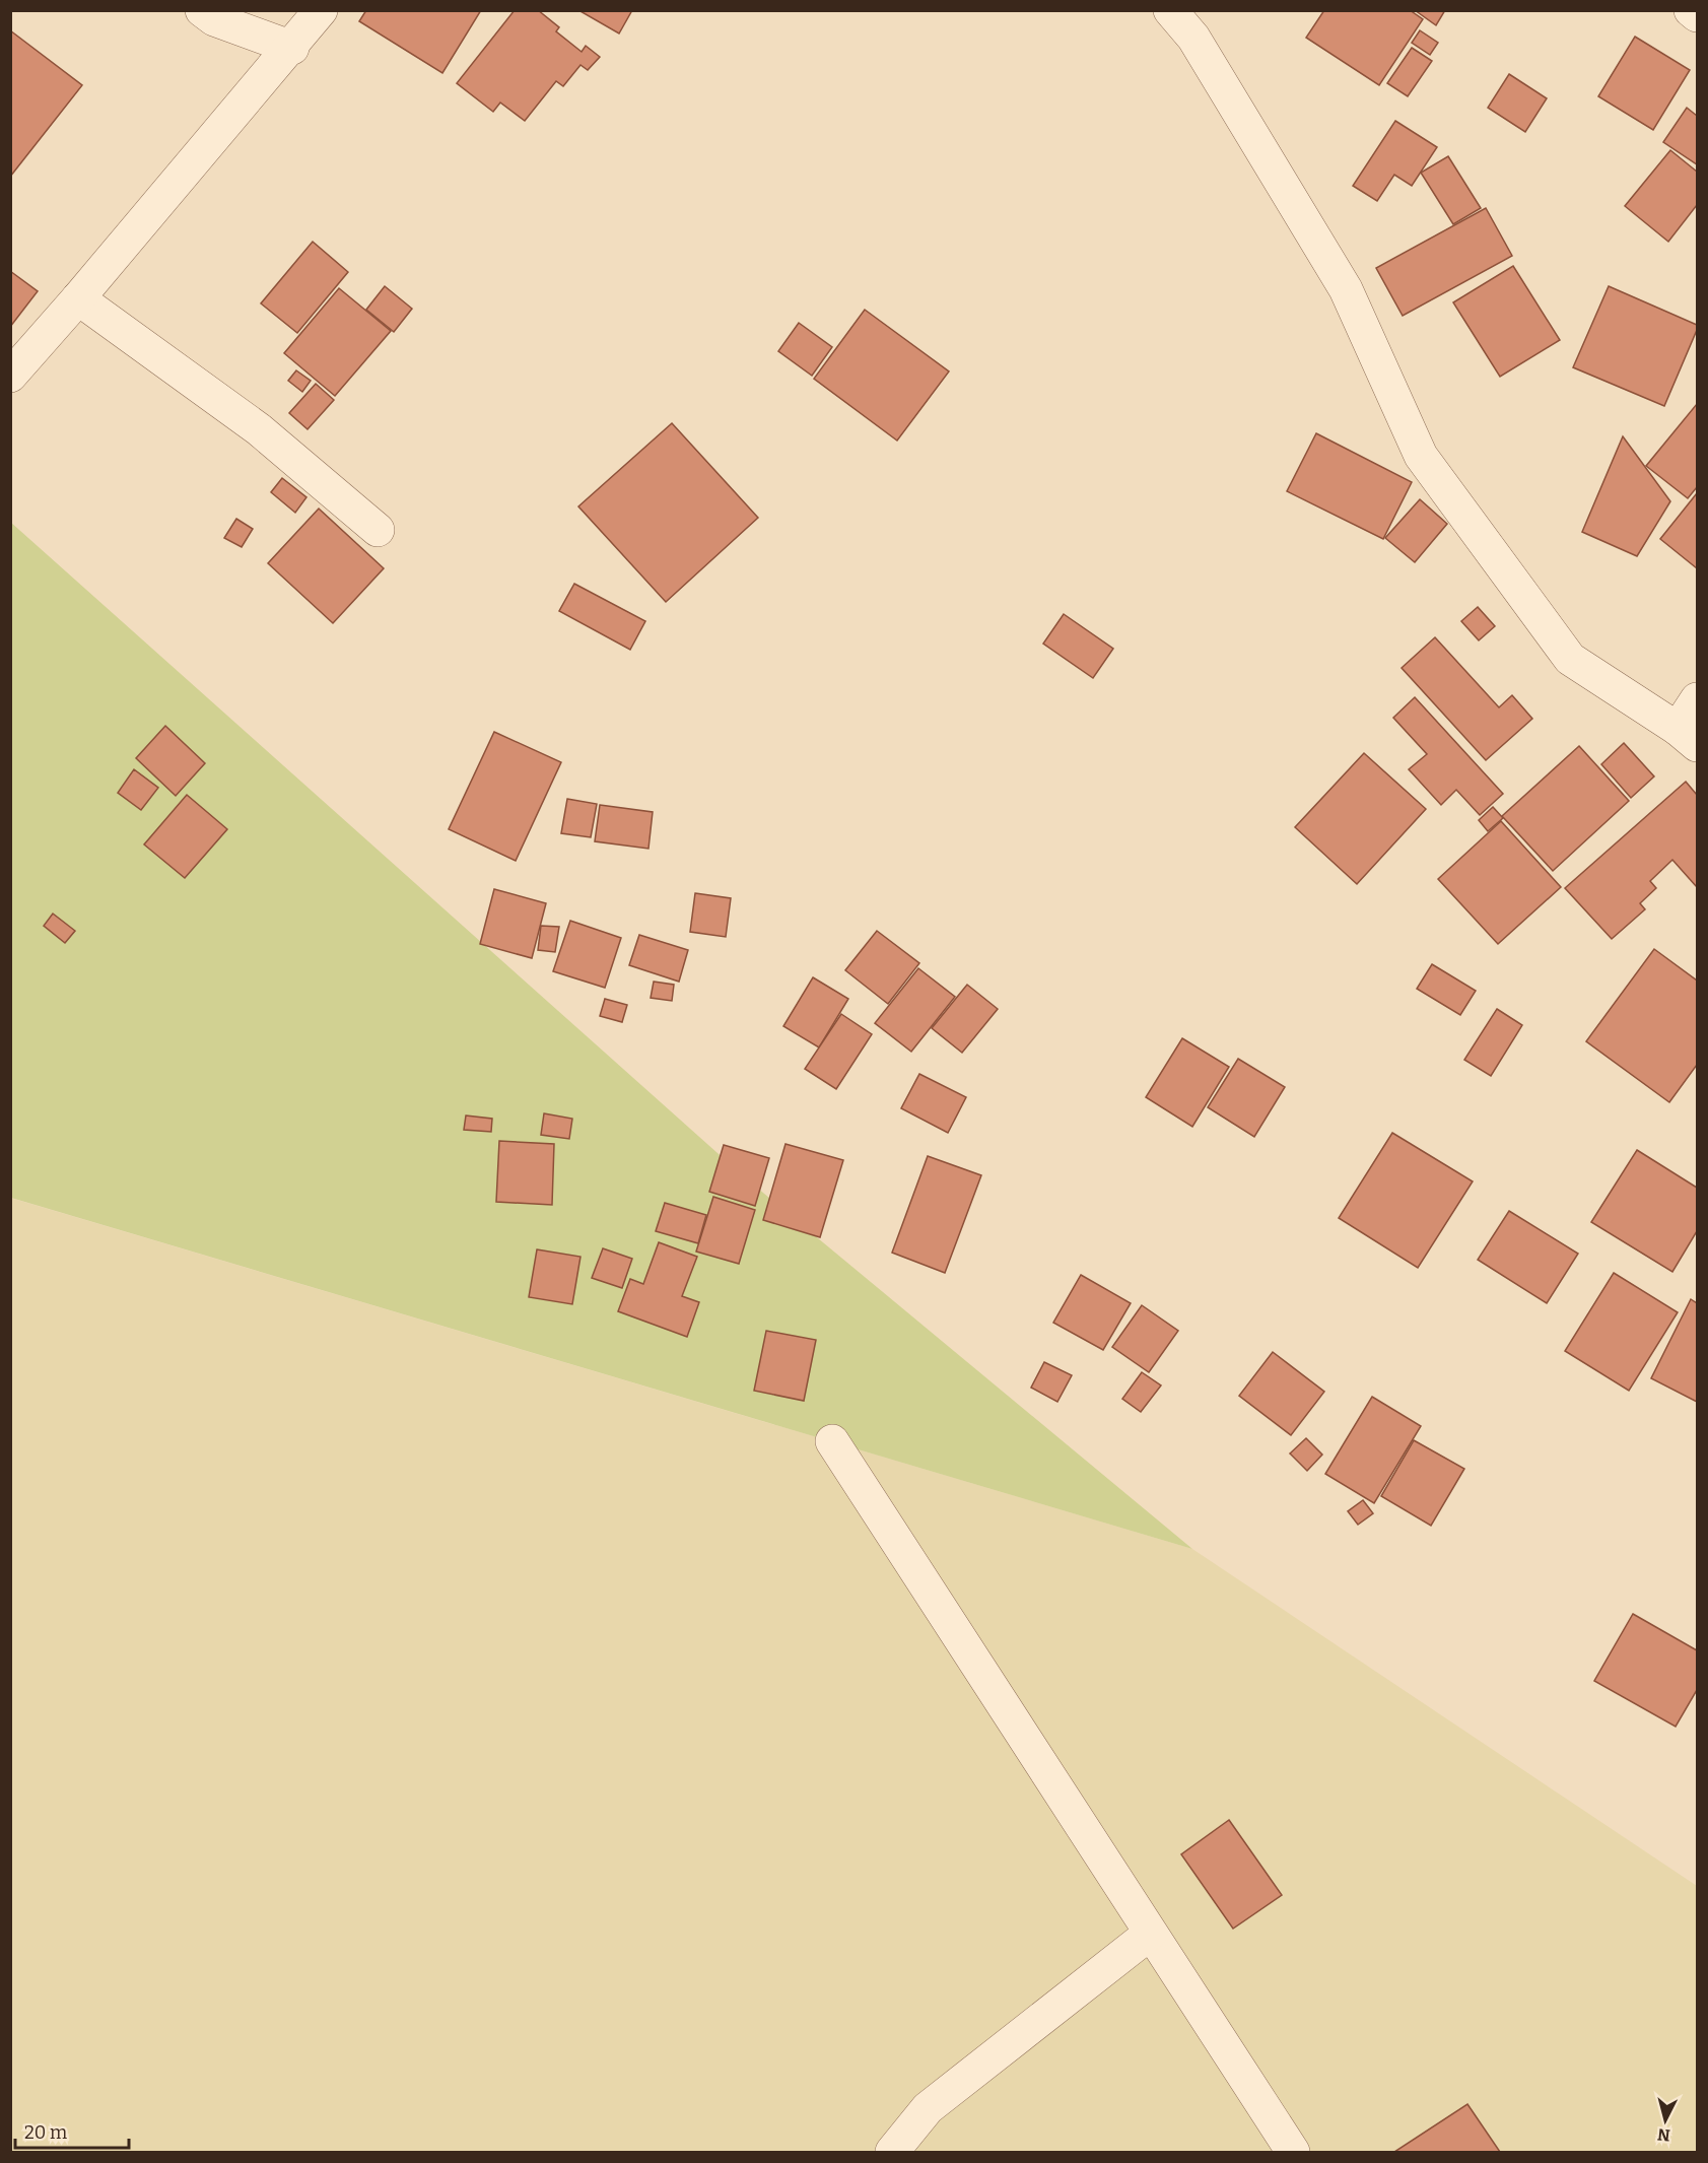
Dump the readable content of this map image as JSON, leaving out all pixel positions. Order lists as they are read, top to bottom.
{
  "scale_bar": "20 m",
  "north": "bottom"
}
